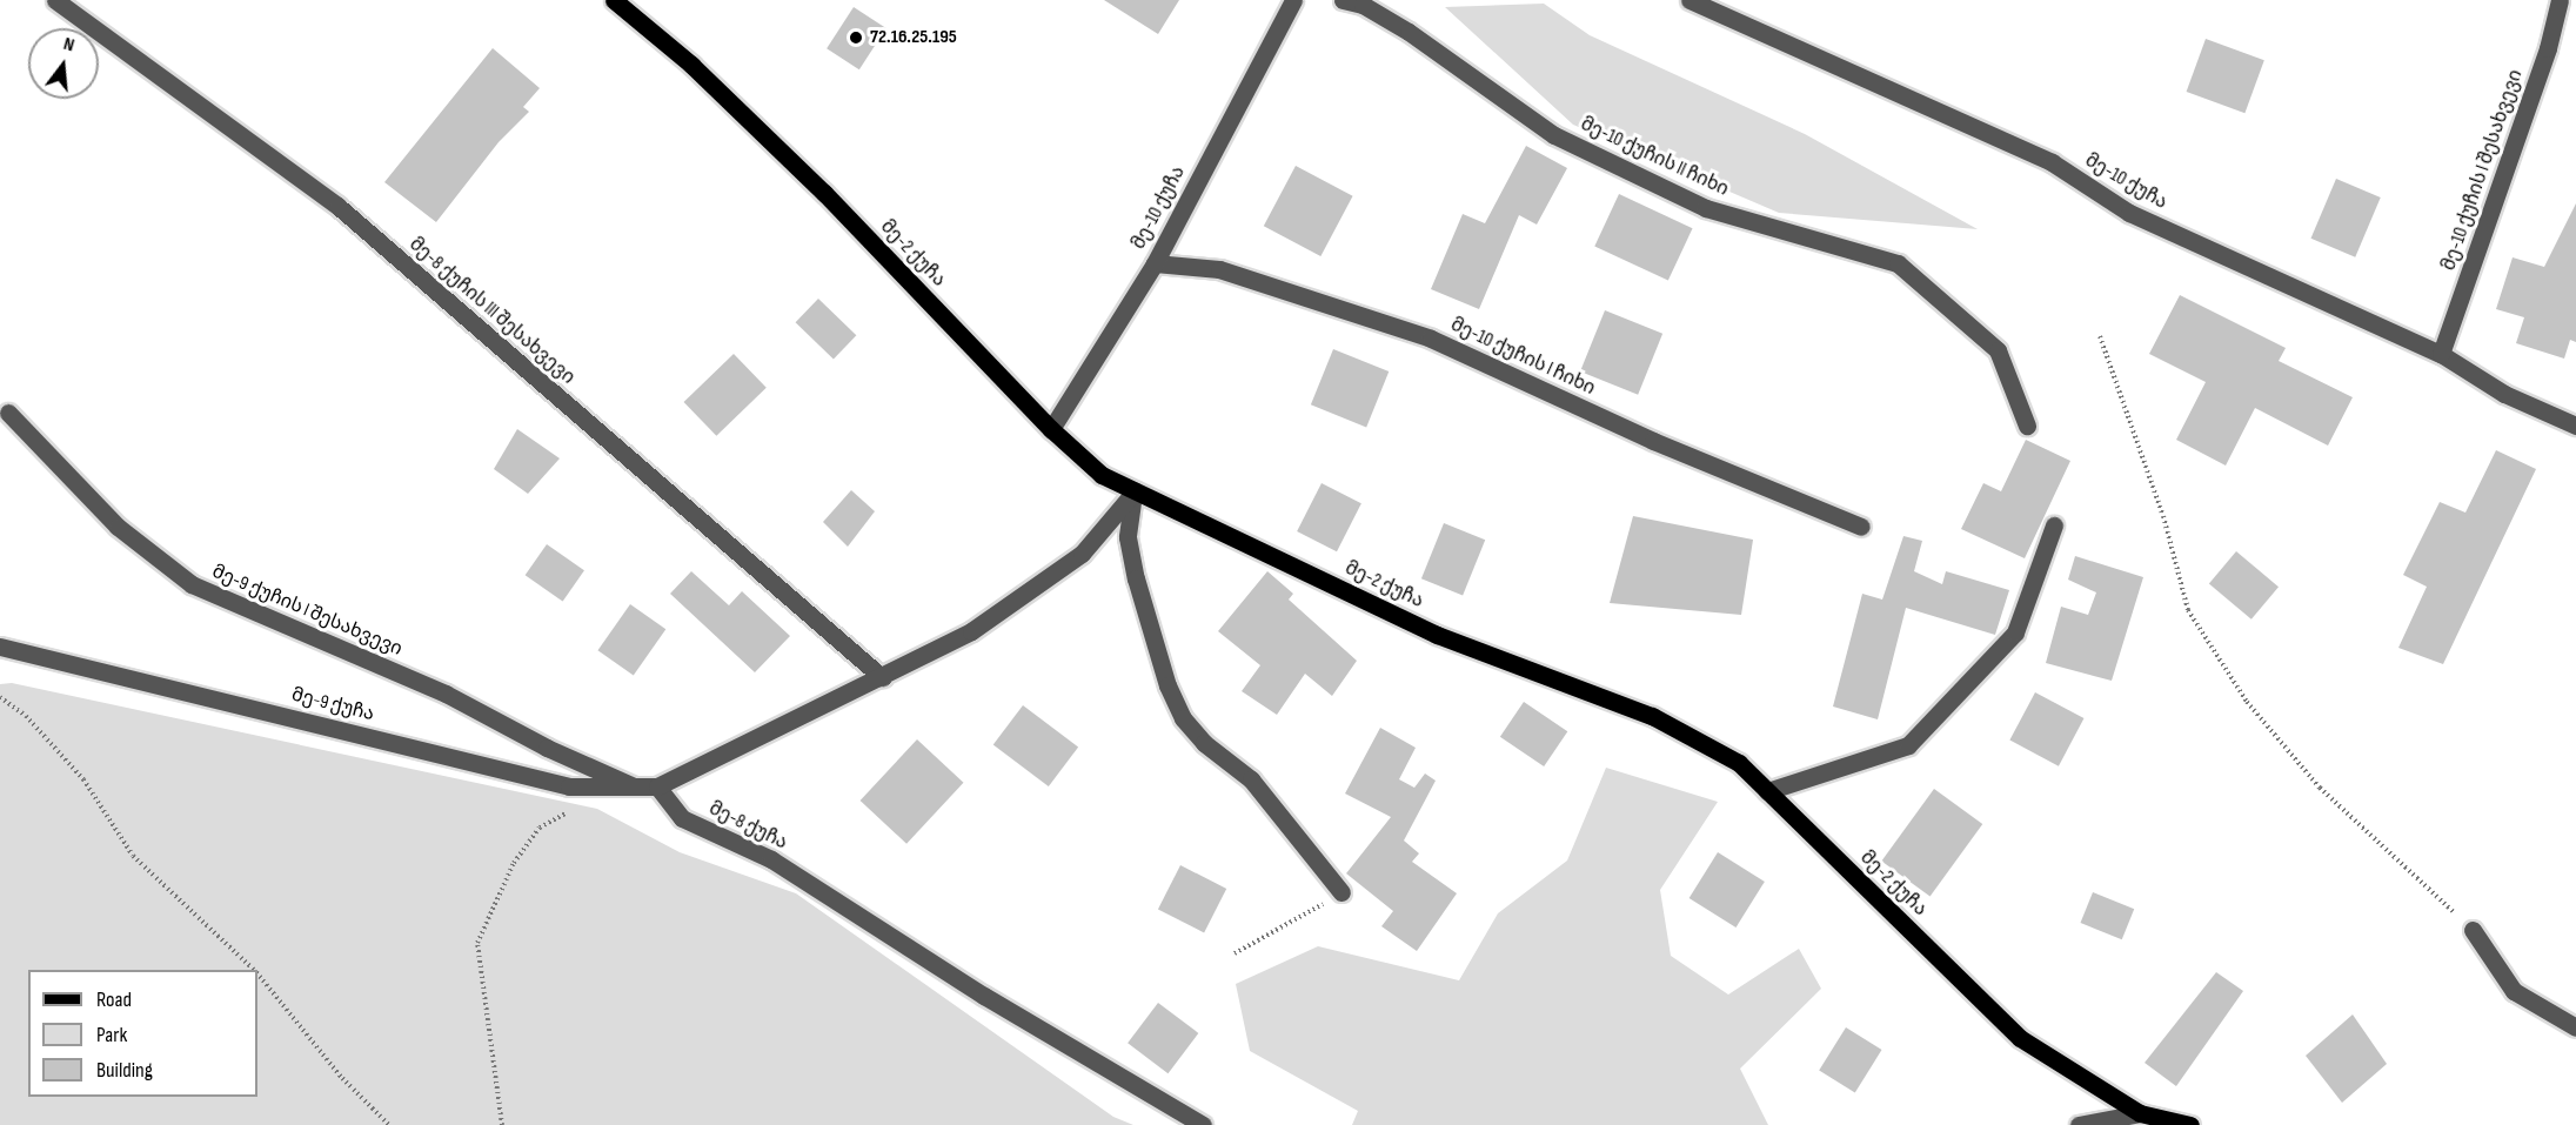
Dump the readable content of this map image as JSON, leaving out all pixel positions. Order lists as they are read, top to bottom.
{
  "streets": {
    "main road": ["მე-2 ქუჩა"],
    "street": [
      "მე-10 ქუჩის II ჩიხი",
      "მე-10 ქუჩის I შესახვევი",
      "მე-10 ქუჩა",
      "მე-8 ქუჩის III შესახვევი",
      "მე-10 ქუჩის I ჩიხი",
      "მე-9 ქუჩის I შესახვევი",
      "მე-9 ქუჩა",
      "მე-8 ქუჩა"
    ]
  },
  "crossings": [
    ["მე-10 ქუჩის I შესახვევი", "მე-10 ქუჩა"],
    ["მე-10 ქუჩა", "მე-2 ქუჩა"],
    ["მე-10 ქუჩა", "მე-10 ქუჩის I ჩიხი"],
    ["მე-9 ქუჩის I შესახვევი", "მე-9 ქუჩა"],
    ["მე-9 ქუჩა", "მე-8 ქუჩა"]
  ],
  "places": ["72.16.25.195"],
  "legend": ["Road", "Park", "Building"],
  "north": "top"
}
